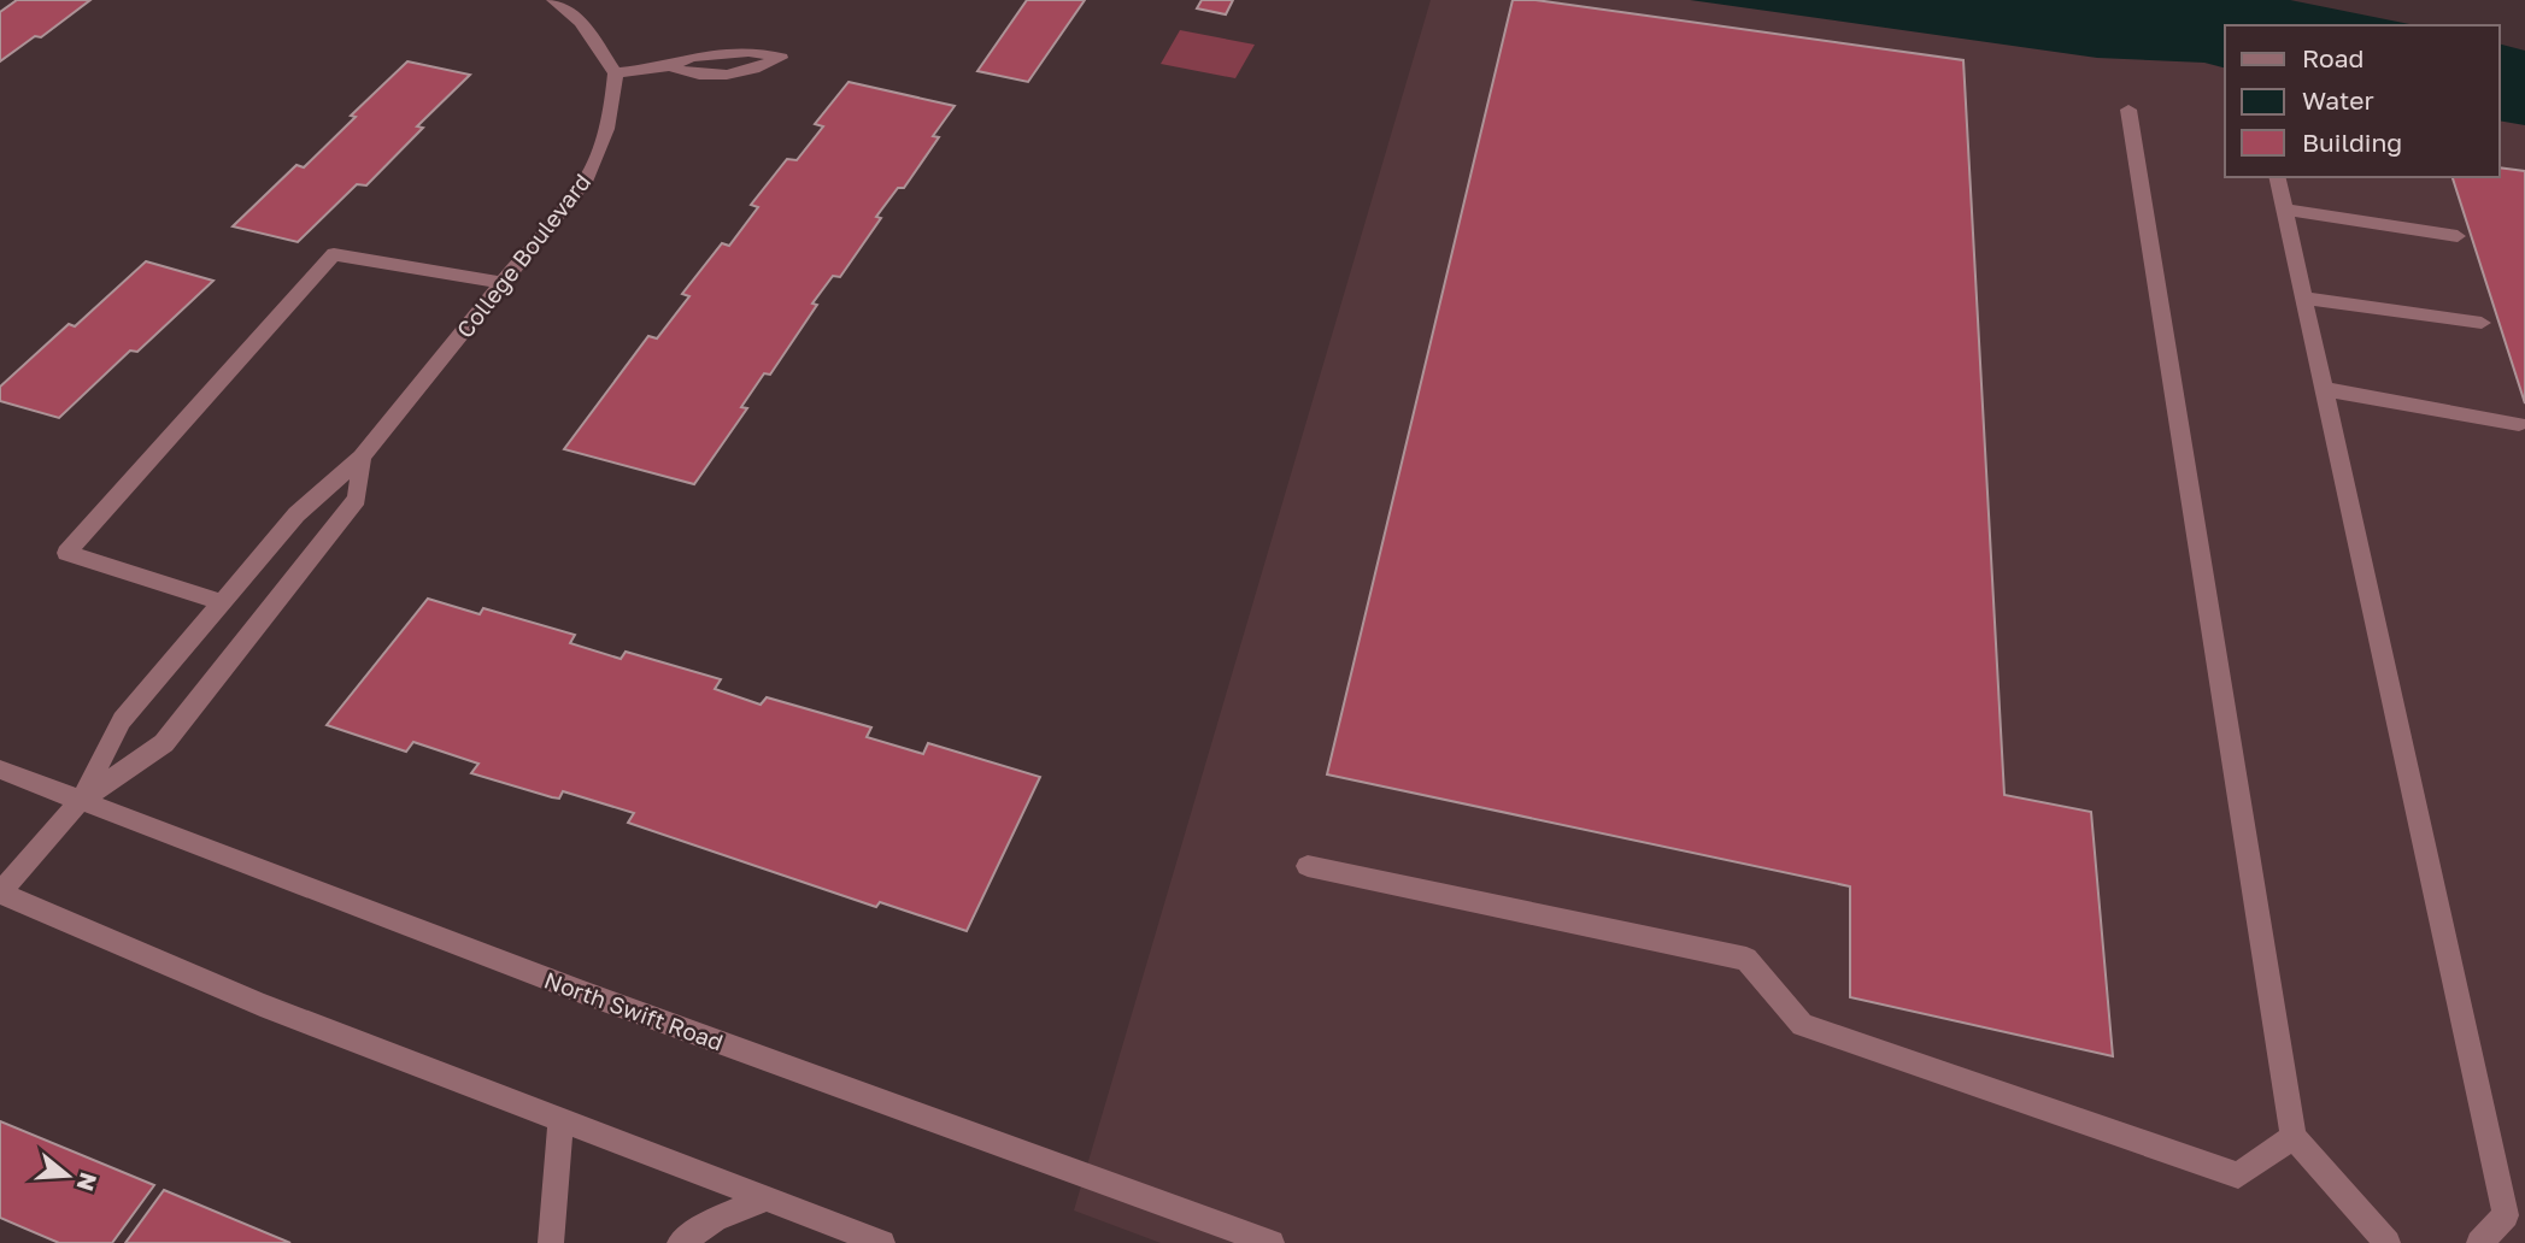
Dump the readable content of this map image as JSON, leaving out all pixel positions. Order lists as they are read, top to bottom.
{
  "streets": {
    "street": ["College Boulevard", "North Swift Road"]
  },
  "crossings": [
    ["College Boulevard", "North Swift Road"]
  ],
  "legend": ["Road", "Water", "Building"],
  "north": "right"
}
